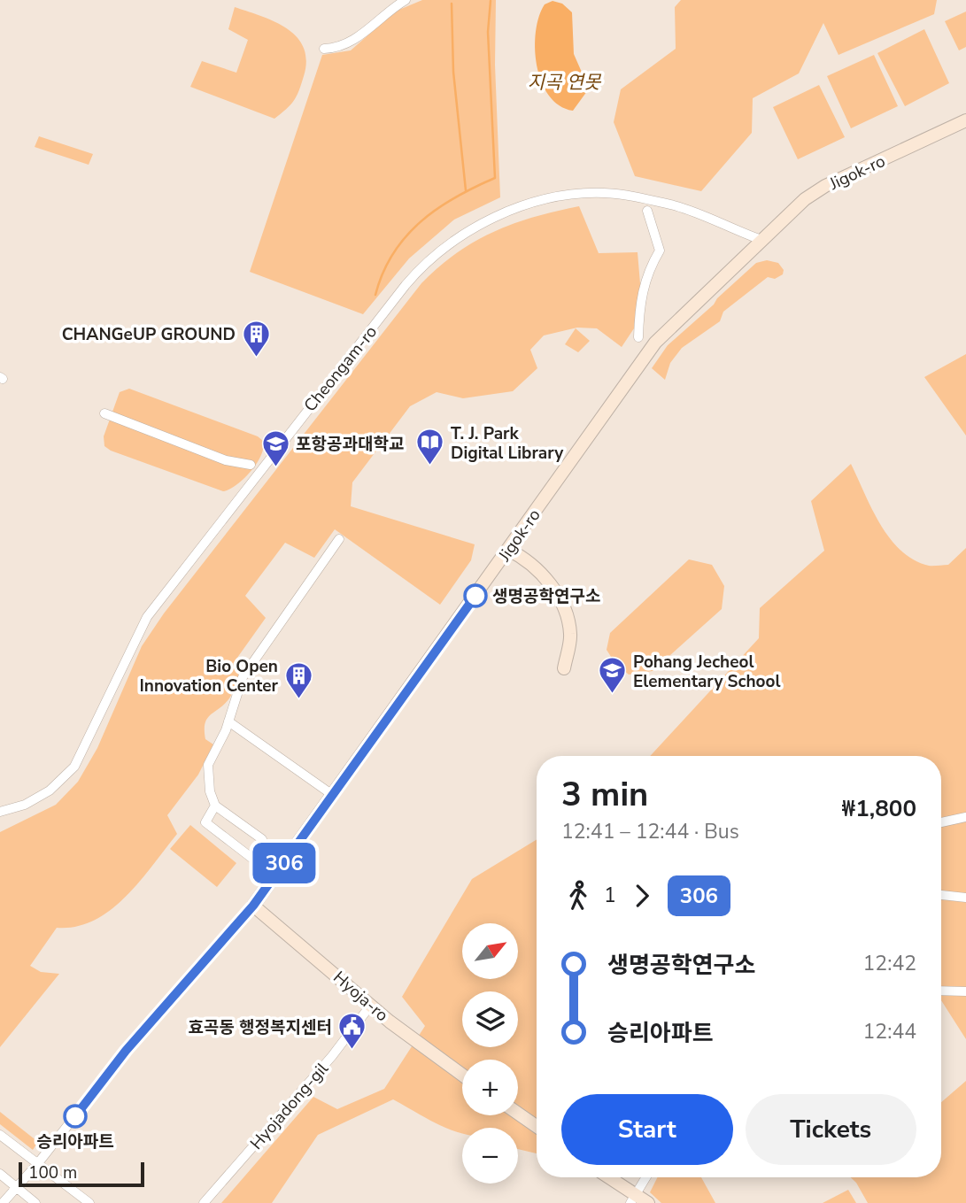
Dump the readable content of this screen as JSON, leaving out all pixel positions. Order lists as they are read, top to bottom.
{
  "streets": {
    "street": [
      "Jigok-ro",
      "Cheongam-ro",
      "Hyoja-ro",
      "Hyojadong-gil"
    ]
  },
  "crossings": [
    ["Jigok-ro", "Cheongam-ro"],
    ["Jigok-ro", "Hyoja-ro"],
    ["Hyoja-ro", "Hyojadong-gil"]
  ],
  "water": ["지곡 연못"],
  "places": {
    "building": ["CHANGeUP GROUND", "Bio Open Innovation Center"],
    "library": ["T. J. Park Digital Library"],
    "school or university": ["포항공과대학교", "Pohang Jecheol Elementary School"],
    "other": ["생명공학연구소", "승리아파트"],
    "public building": ["효곡동 행정복지센터"]
  },
  "lines": ["bus line 306"],
  "scale_bar": "100 m",
  "north": "top right",
  "page": {
    "on_map": "306",
    "heading": ["3 min", "12:41 – 12:44 · Bus", "₩1,800"],
    "legs": ["1", "306"],
    "map_buttons": ["+", "−"],
    "list": [
      {
        "name": "생명공학연구소",
        "value": "12:42"
      },
      {
        "name": "승리아파트",
        "value": "12:44"
      }
    ],
    "buttons": ["Start", "Tickets"],
    "scale": "100 m"
  }
}
